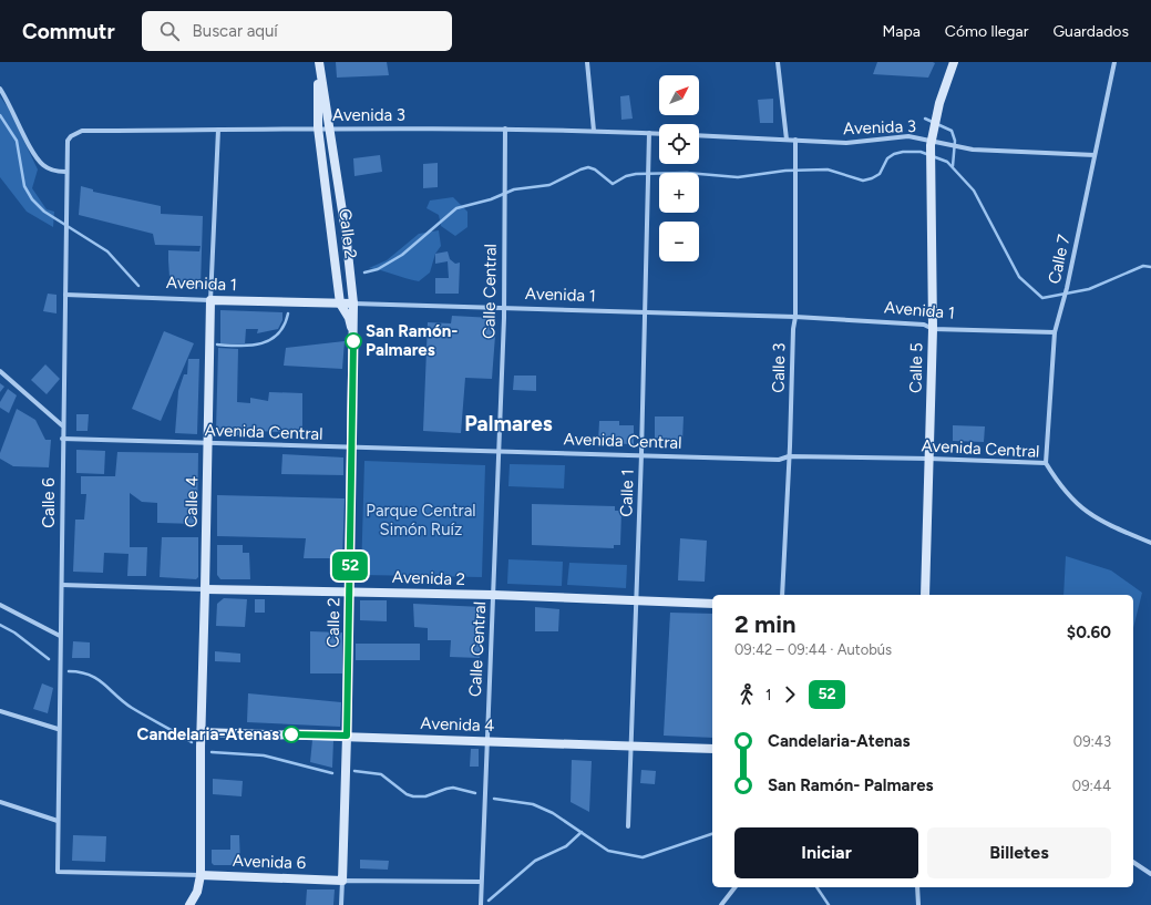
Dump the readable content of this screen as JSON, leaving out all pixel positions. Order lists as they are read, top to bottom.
{
  "streets": {
    "main road": [
      "Calle 2",
      "Avenida 1",
      "Calle 5",
      "Calle 4",
      "Avenida 2",
      "Avenida 4",
      "Avenida 6"
    ],
    "street": [
      "Avenida 3",
      "Calle 7",
      "Calle Central",
      "Calle 3",
      "Avenida Central",
      "Calle 1",
      "Calle 6"
    ]
  },
  "crossings": [
    ["Avenida 3", "Calle 2"],
    ["Avenida 3", "Calle 7"],
    ["Avenida 3", "Calle Central"],
    ["Avenida 3", "Calle 3"],
    ["Avenida 3", "Calle 5"],
    ["Avenida 3", "Calle 1"],
    ["Avenida 3", "Calle 4"],
    ["Avenida 3", "Calle 6"],
    ["Calle 2", "Avenida 1"],
    ["Calle 2", "Avenida Central"],
    ["Calle 2", "Avenida 2"],
    ["Calle 2", "Avenida 4"],
    ["Calle 2", "Avenida 6"],
    ["Calle 7", "Avenida 1"],
    ["Calle 7", "Avenida Central"],
    ["Avenida 1", "Calle Central"],
    ["Avenida 1", "Calle 3"],
    ["Avenida 1", "Calle 5"],
    ["Avenida 1", "Calle 1"],
    ["Avenida 1", "Calle 4"],
    ["Avenida 1", "Calle 6"],
    ["Calle Central", "Avenida Central"],
    ["Calle Central", "Avenida 2"],
    ["Calle Central", "Avenida 4"],
    ["Calle Central", "Avenida 6"],
    ["Calle 3", "Avenida Central"],
    ["Calle 5", "Avenida Central"],
    ["Avenida Central", "Calle 1"],
    ["Avenida Central", "Calle 4"],
    ["Avenida Central", "Calle 6"],
    ["Calle 1", "Avenida 2"],
    ["Calle 1", "Avenida 4"],
    ["Calle 4", "Avenida 2"],
    ["Calle 4", "Avenida 4"],
    ["Calle 4", "Avenida 6"],
    ["Calle 6", "Avenida 2"],
    ["Calle 6", "Avenida 6"]
  ],
  "districts": ["Palmares"],
  "parks": ["Parque Central Simón Ruíz"],
  "places": ["San Ramón- Palmares", "Candelaria-Atenas"],
  "lines": ["bus line 52"],
  "north": "top right",
  "page": {
    "header": "Commutr",
    "search": "Buscar aquí",
    "nav": ["Mapa", "Cómo llegar", "Guardados"],
    "on_map": "52",
    "map_buttons": ["+", "−"],
    "heading": ["2 min", "09:42 – 09:44 · Autobús", "$0.60"],
    "legs": ["1", "52"],
    "list": [
      {
        "name": "Candelaria-Atenas",
        "value": "09:43"
      },
      {
        "name": "San Ramón- Palmares",
        "value": "09:44"
      }
    ],
    "buttons": ["Iniciar", "Billetes"]
  }
}
